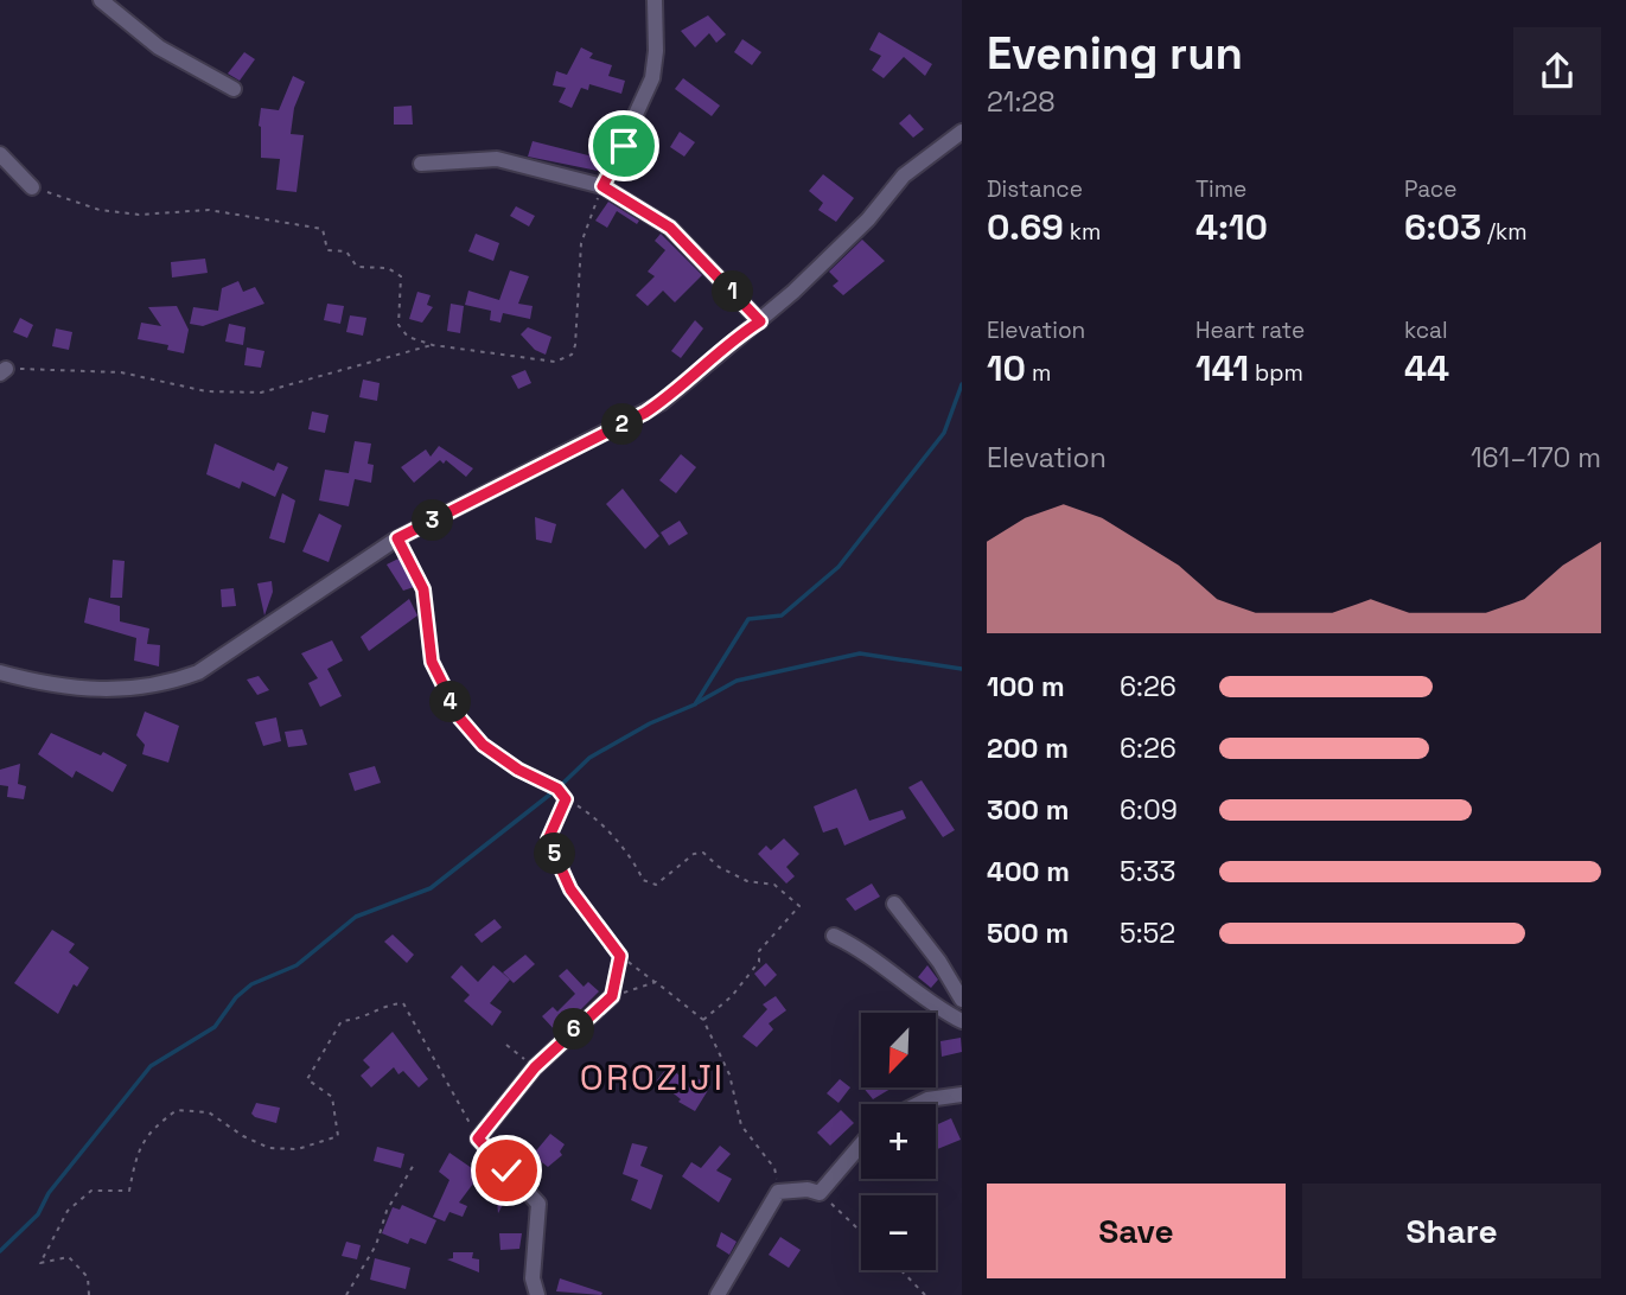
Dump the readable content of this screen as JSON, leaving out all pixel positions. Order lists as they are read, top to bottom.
{
  "districts": ["OROZIJI"],
  "north": "bottom left",
  "page": {
    "heading": ["Evening run", "21:28"],
    "stats": [
      ["Distance", "0.69 km"],
      ["Time", "4:10"],
      ["Pace", "6:03 /km"],
      ["Elevation", "10 m"],
      ["Heart rate", "141 bpm"],
      ["kcal", "44"]
    ],
    "pins": [
      "1",
      "2",
      "3",
      "4",
      "5",
      "6"
    ],
    "chart": ["Elevation", "161–170 m"],
    "list": [
      {
        "name": "100 m",
        "note": "6:26"
      },
      {
        "name": "200 m",
        "note": "6:26"
      },
      {
        "name": "300 m",
        "note": "6:09"
      },
      {
        "name": "400 m",
        "note": "5:33"
      },
      {
        "name": "500 m",
        "note": "5:52"
      }
    ],
    "map_buttons": ["+", "−"],
    "buttons": ["Save", "Share"]
  }
}
